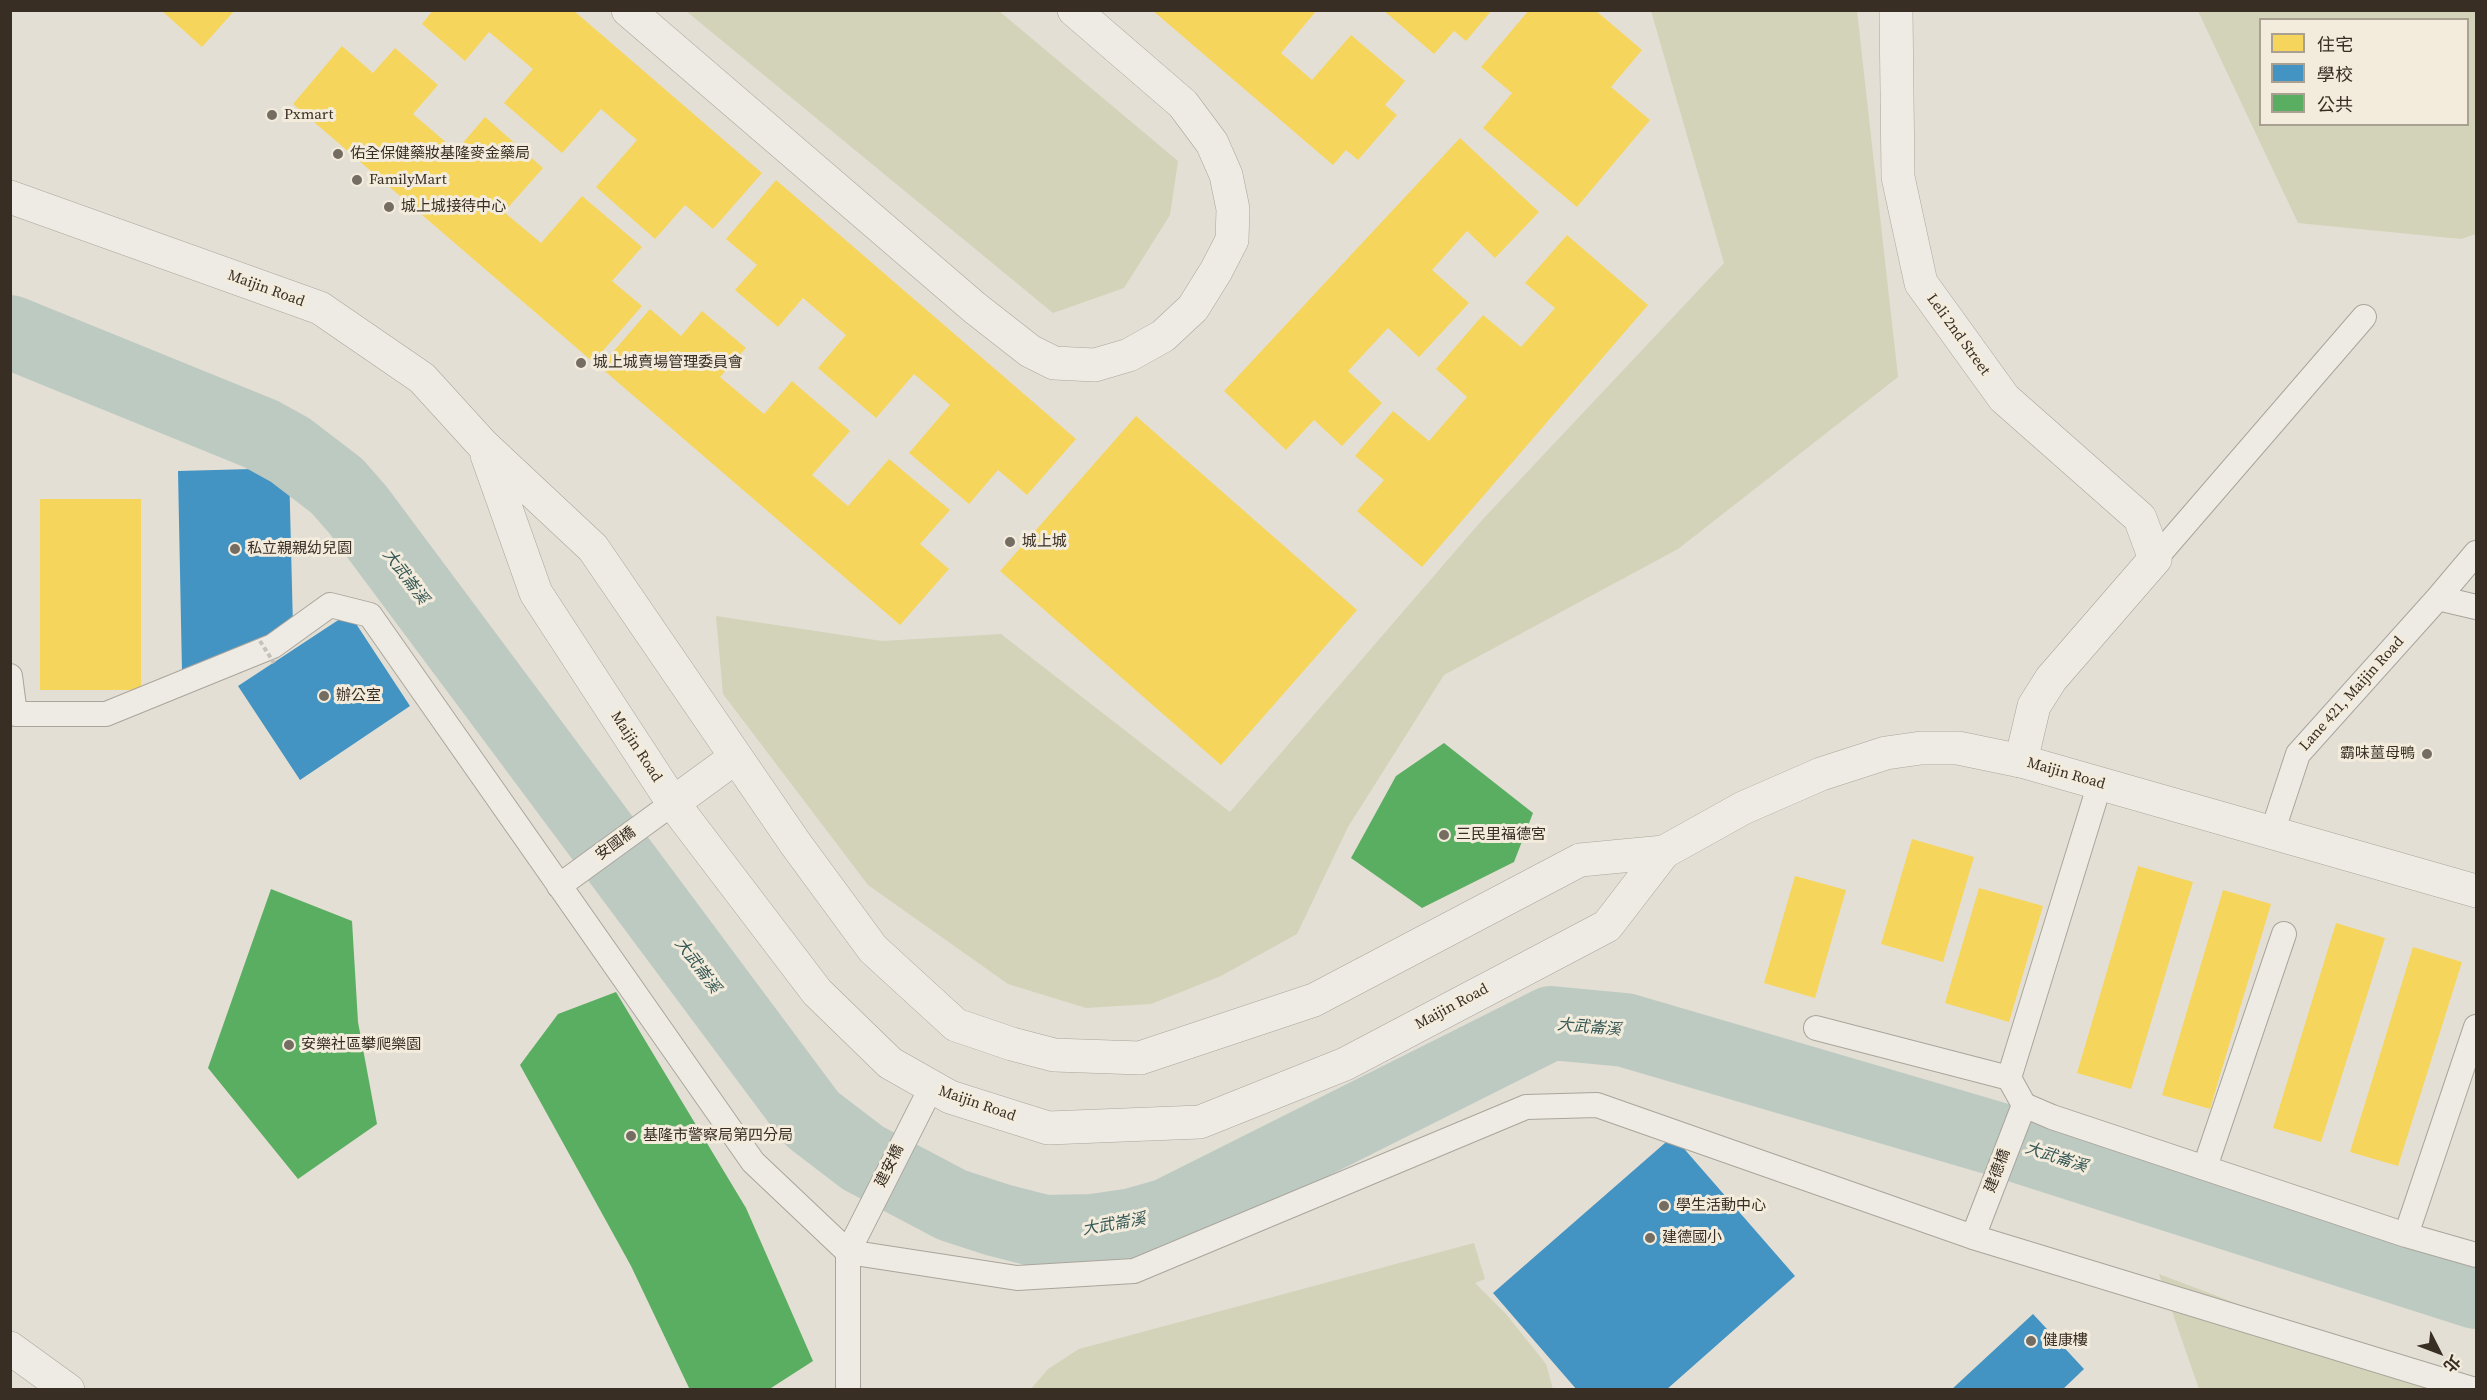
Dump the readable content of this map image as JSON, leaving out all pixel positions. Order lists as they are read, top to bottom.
{
  "streets": {
    "street": ["Maijin Road", "Leli 2nd Street"],
    "lane": [
      "Lane 421, Maijin Road",
      "安國橋",
      "建安橋",
      "建德橋"
    ]
  },
  "crossings": [
    ["Maijin Road", "Lane 421, Maijin Road"],
    ["Maijin Road", "安國橋"],
    ["Maijin Road", "建安橋"]
  ],
  "water": ["大武崙溪"],
  "places": [
    "Pxmart",
    "佑全保健藥妝基隆麥金藥局",
    "FamilyMart",
    "城上城接待中心",
    "城上城賣場管理委員會",
    "城上城",
    "私立親親幼兒園",
    "辦公室",
    "霸味薑母鴨",
    "三民里福德宮",
    "安樂社區攀爬樂園",
    "基隆市警察局第四分局",
    "學生活動中心",
    "建德國小",
    "健康樓"
  ],
  "legend": ["住宅", "學校", "公共"],
  "north": "bottom right"
}
